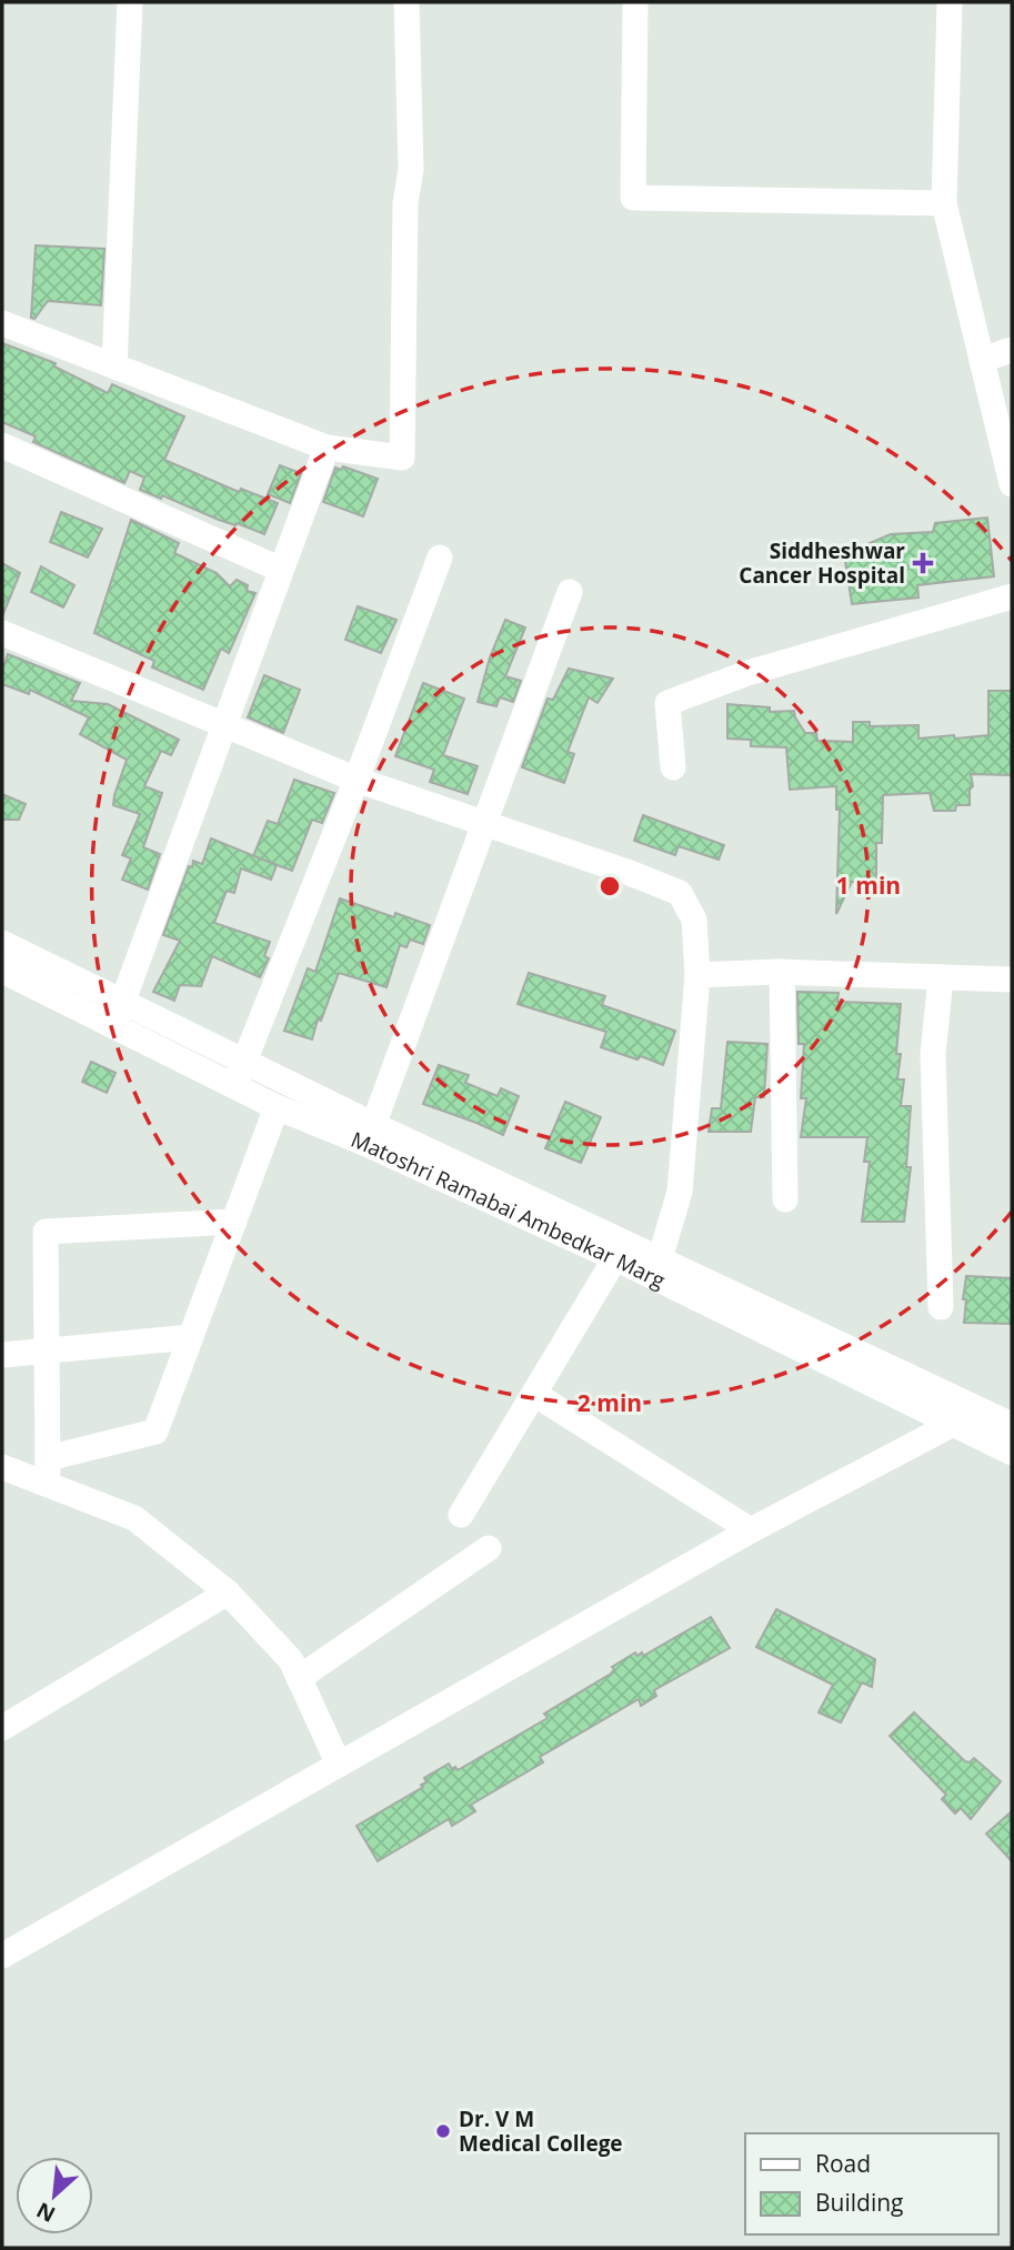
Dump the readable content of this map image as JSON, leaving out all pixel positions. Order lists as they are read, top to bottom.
{
  "streets": {
    "street": ["Matoshri Ramabai Ambedkar Marg"]
  },
  "places": {
    "health": ["Siddheshwar Cancer Hospital"],
    "other": ["Dr. V M Medical College"]
  },
  "legend": ["Road", "Building"],
  "north": "bottom left",
  "rings": ["1 min", "2 min"]
}
